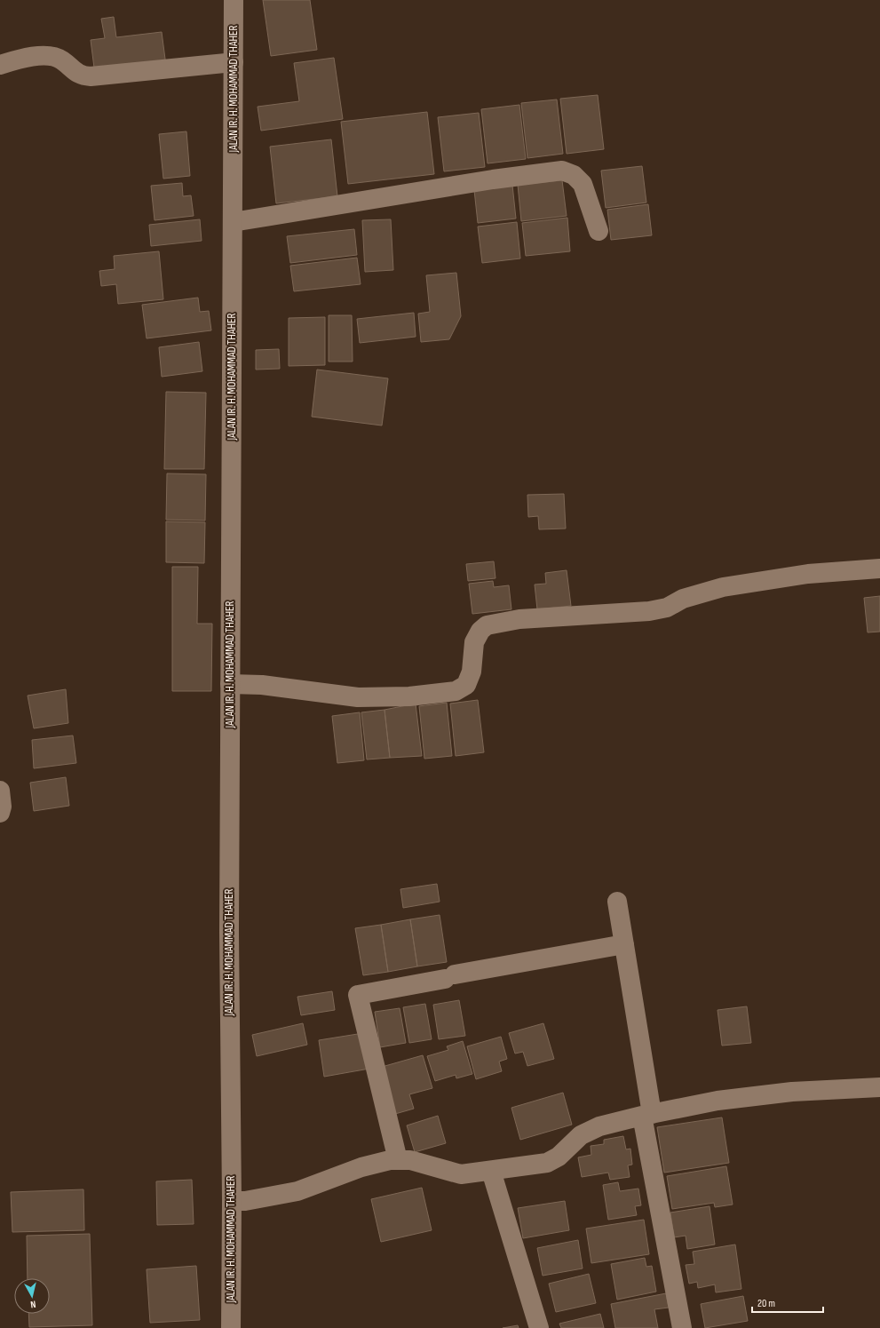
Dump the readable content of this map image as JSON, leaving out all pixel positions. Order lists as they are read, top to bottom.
{
  "streets": {
    "street": ["JALAN IR. H. MOHAMMAD THAHER"]
  },
  "scale_bar": "20 m",
  "north": "bottom"
}
